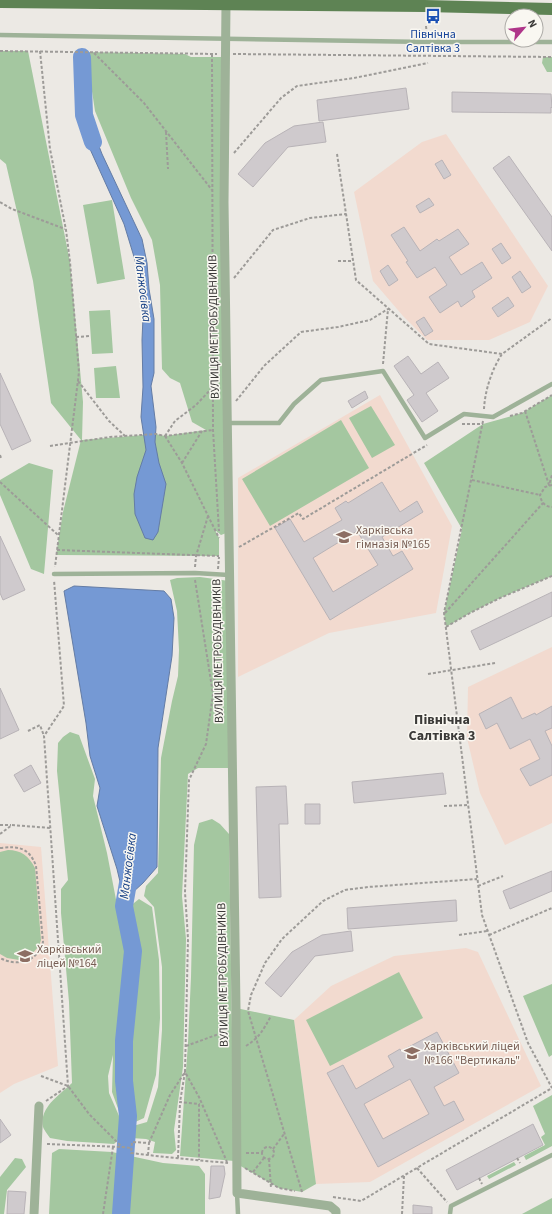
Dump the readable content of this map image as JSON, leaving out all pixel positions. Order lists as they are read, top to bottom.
{
  "streets": {
    "street": ["ВУЛИЦЯ МЕТРОБУДІВНИКІВ"]
  },
  "districts": ["Північна Салтівка 3"],
  "water": ["Манжосівка"],
  "places": {
    "bus stop": ["Північна Салтівка 3"],
    "school or university": ["Харківська гімназія №165", "Харківський ліцей №164", "Харківський ліцей №166 \"Вертикаль\""]
  },
  "north": "top right"
}
